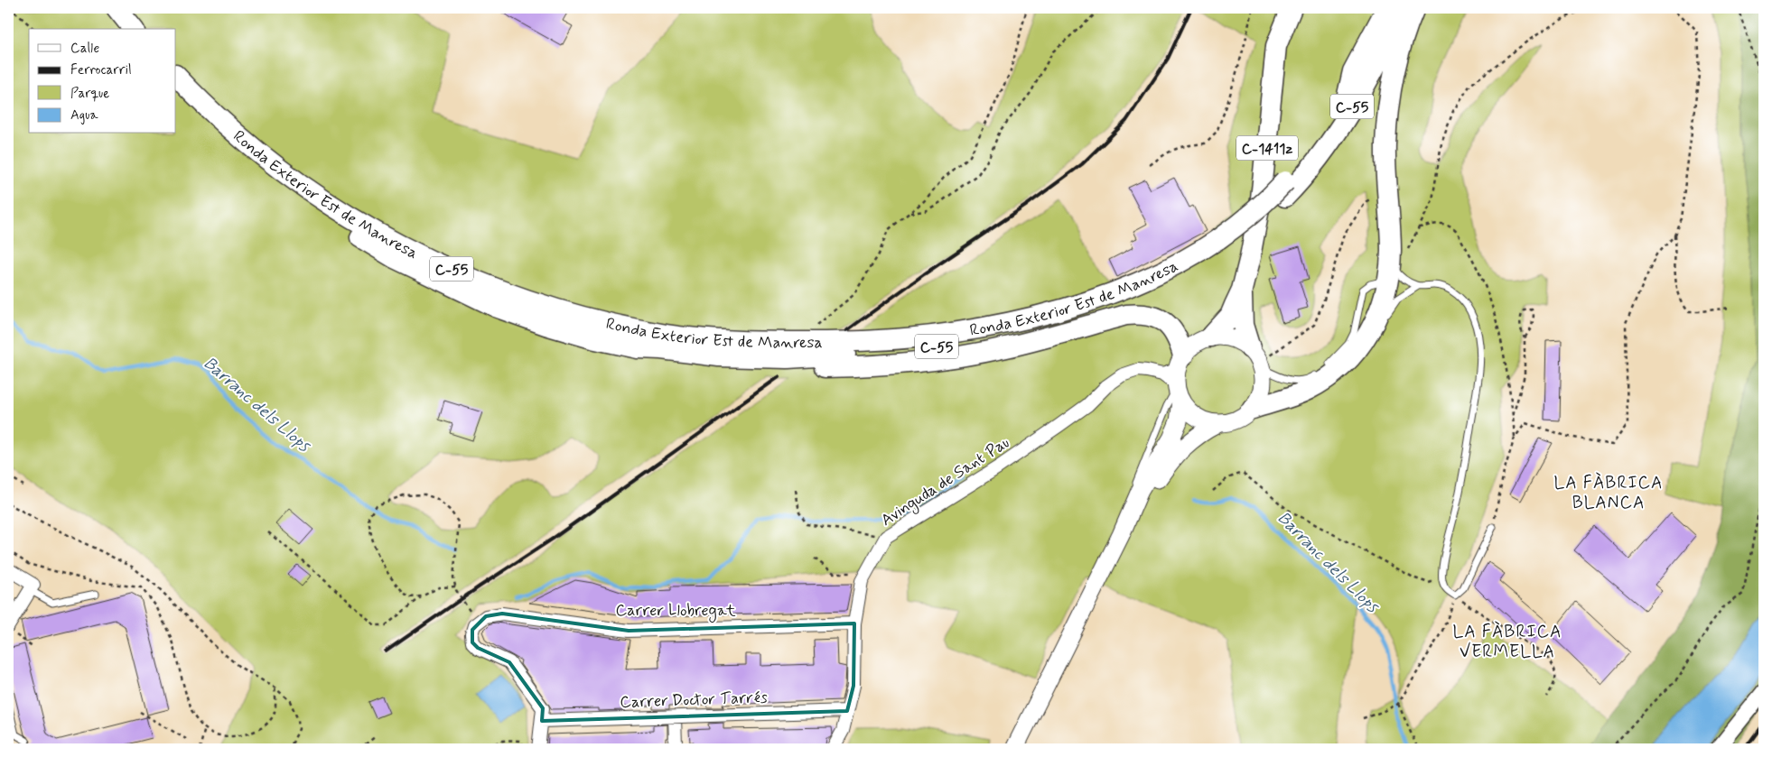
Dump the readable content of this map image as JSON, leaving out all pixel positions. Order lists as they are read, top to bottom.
{
  "streets": {
    "highway": ["C-55", "C-1411z", "Ronda Exterior Est de Manresa"],
    "street": ["Avinguda de Sant Pau", "Carrer Llobregat", "Carrer Doctor Tarrés"]
  },
  "crossings": [
    ["C-55", "Ronda Exterior Est de Manresa"],
    ["Avinguda de Sant Pau", "Carrer Llobregat"],
    ["Avinguda de Sant Pau", "Carrer Doctor Tarrés"]
  ],
  "districts": ["LA FÀBRICA BLANCA", "LA FÀBRICA VERMELLA"],
  "water": ["Barranc dels Llops"],
  "legend": [
    "Calle",
    "Ferrocarril",
    "Parque",
    "Agua"
  ]
}
